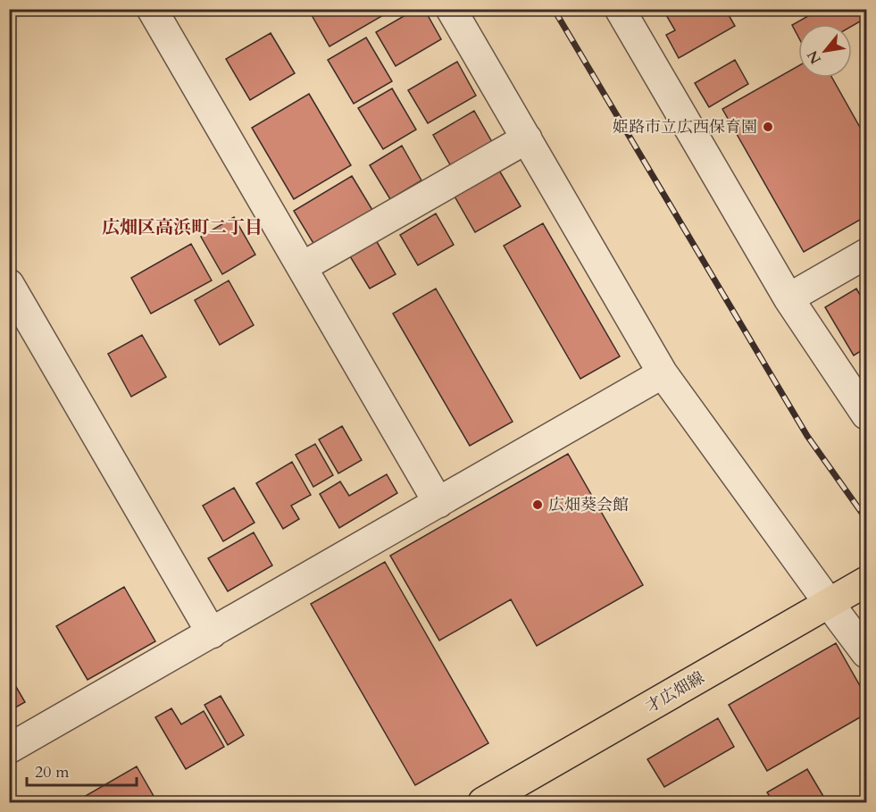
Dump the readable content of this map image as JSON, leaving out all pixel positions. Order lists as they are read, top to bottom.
{
  "streets": {
    "main road": ["才広畑線"]
  },
  "districts": ["広畑区高浜町二丁目"],
  "places": ["姫路市立広西保育園", "広畑葵会館"],
  "scale_bar": "20 m",
  "north": "bottom left"
}
